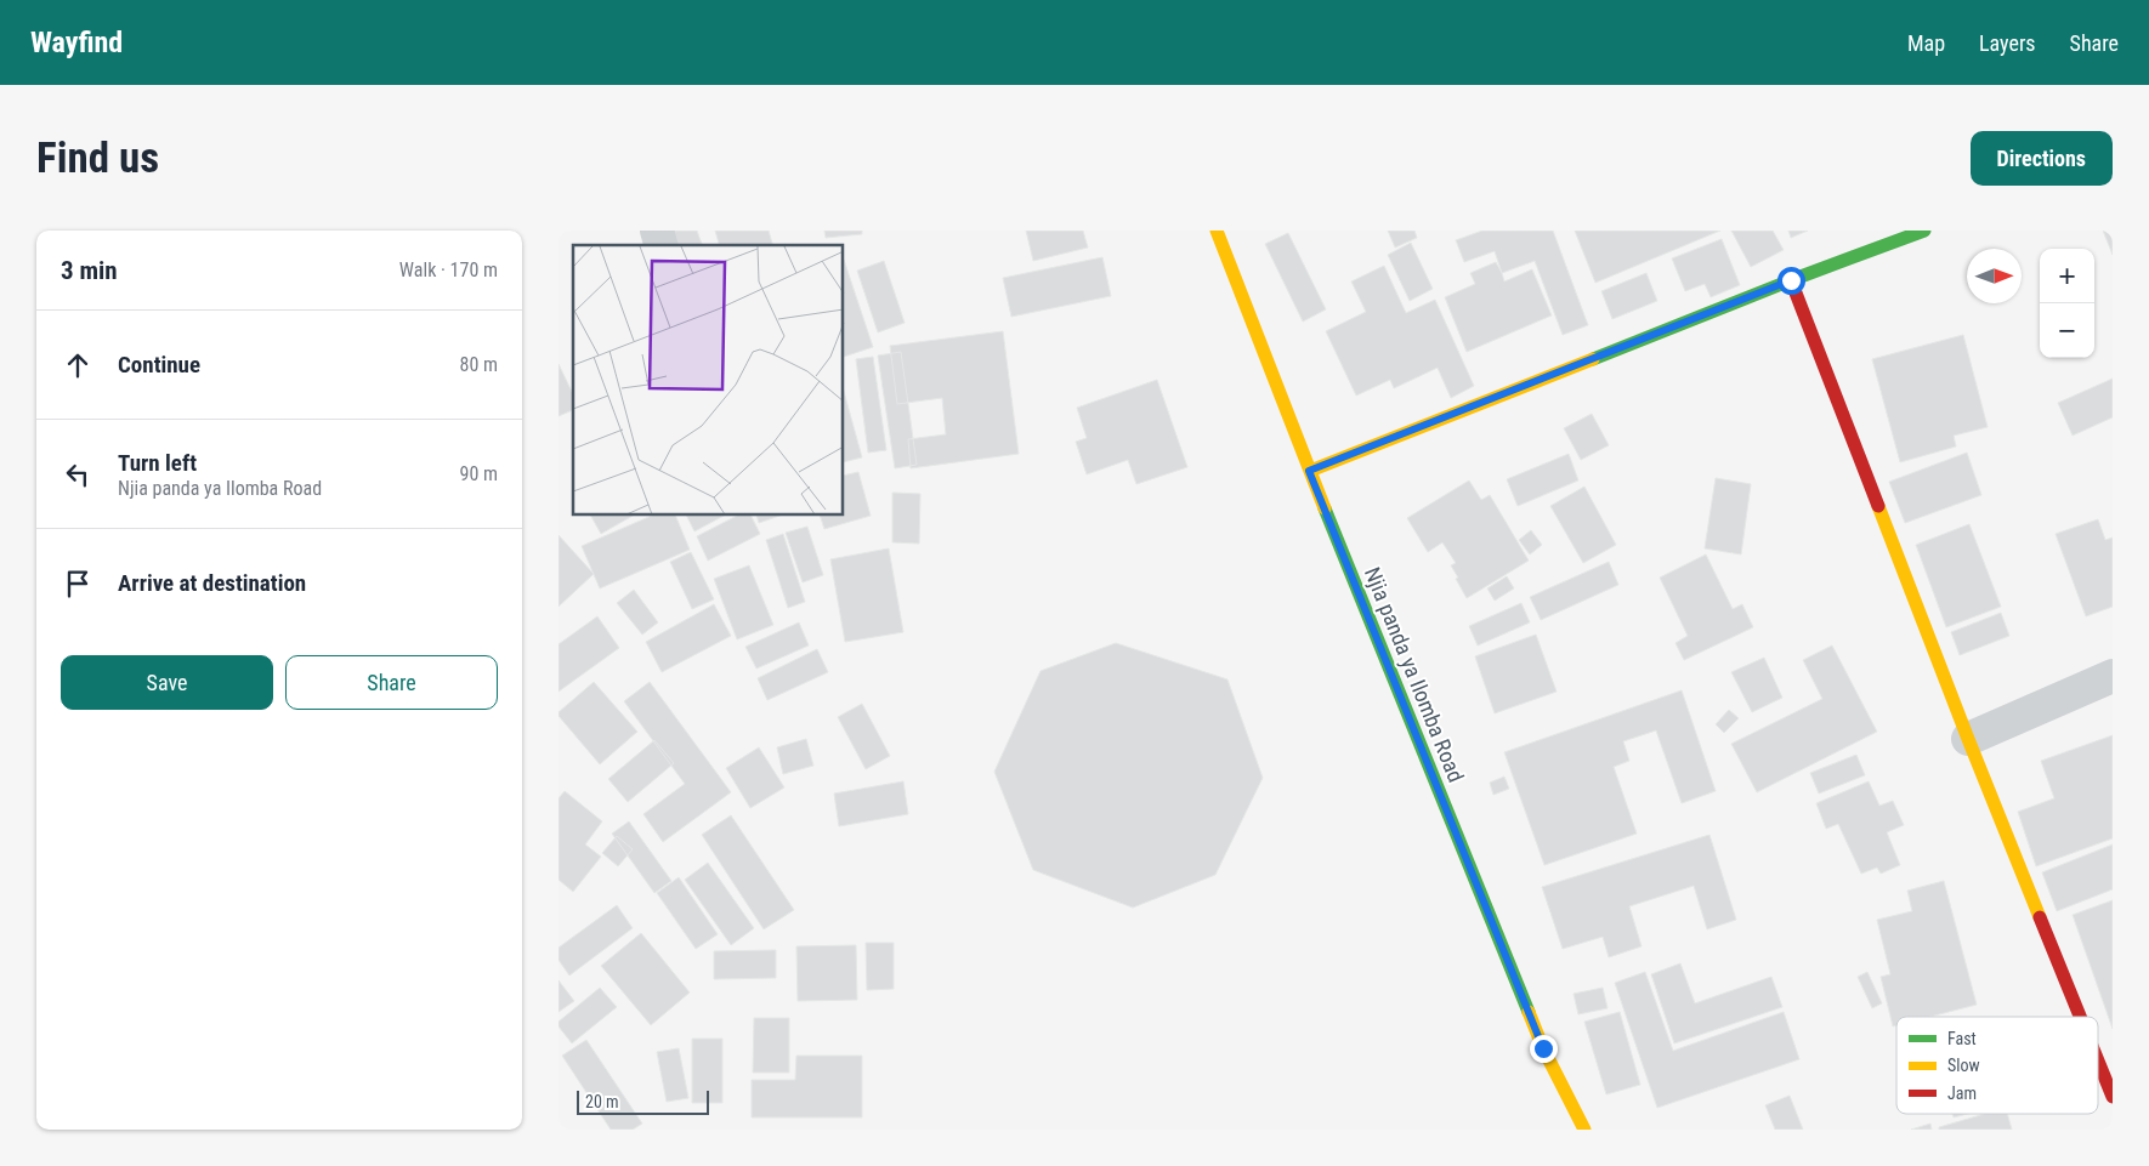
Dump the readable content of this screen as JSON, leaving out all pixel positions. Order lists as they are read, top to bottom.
{
  "streets": {
    "street": ["Njia panda ya Ilomba Road"]
  },
  "legend": ["Fast", "Slow", "Jam"],
  "scale_bar": "20 m",
  "north": "right",
  "page": {
    "header": "Wayfind",
    "nav": ["Map", "Layers", "Share"],
    "buttons": [
      "Directions",
      ["Save", "Share"]
    ],
    "title": "Find us",
    "heading": ["3 min", "Walk · 170 m"],
    "map_buttons": ["+", "−"],
    "list": [
      ["Continue", "80 m"],
      ["Turn left", "Njia panda ya Ilomba Road", "90 m"],
      "Arrive at destination"
    ],
    "scale": "20 m"
  }
}
